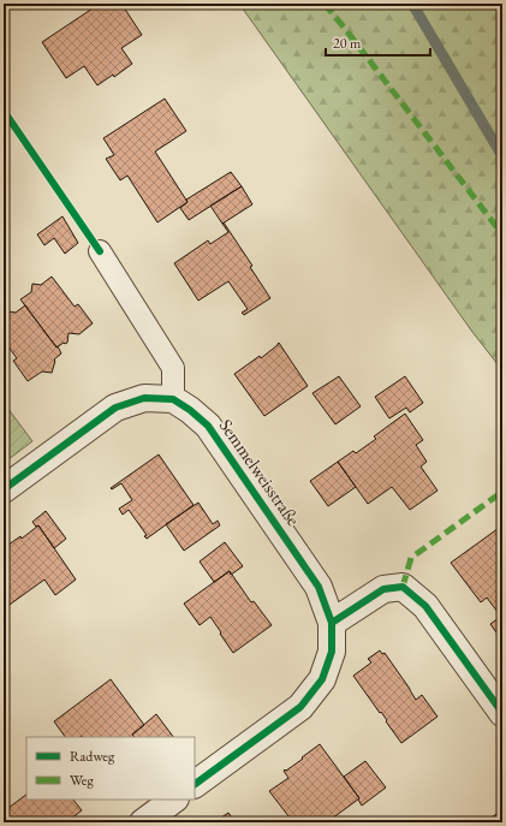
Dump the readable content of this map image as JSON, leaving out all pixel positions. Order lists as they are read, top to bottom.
{
  "streets": {
    "street": ["Semmelweisstraße"]
  },
  "legend": ["Radweg", "Weg"],
  "scale_bar": "20 m"
}
